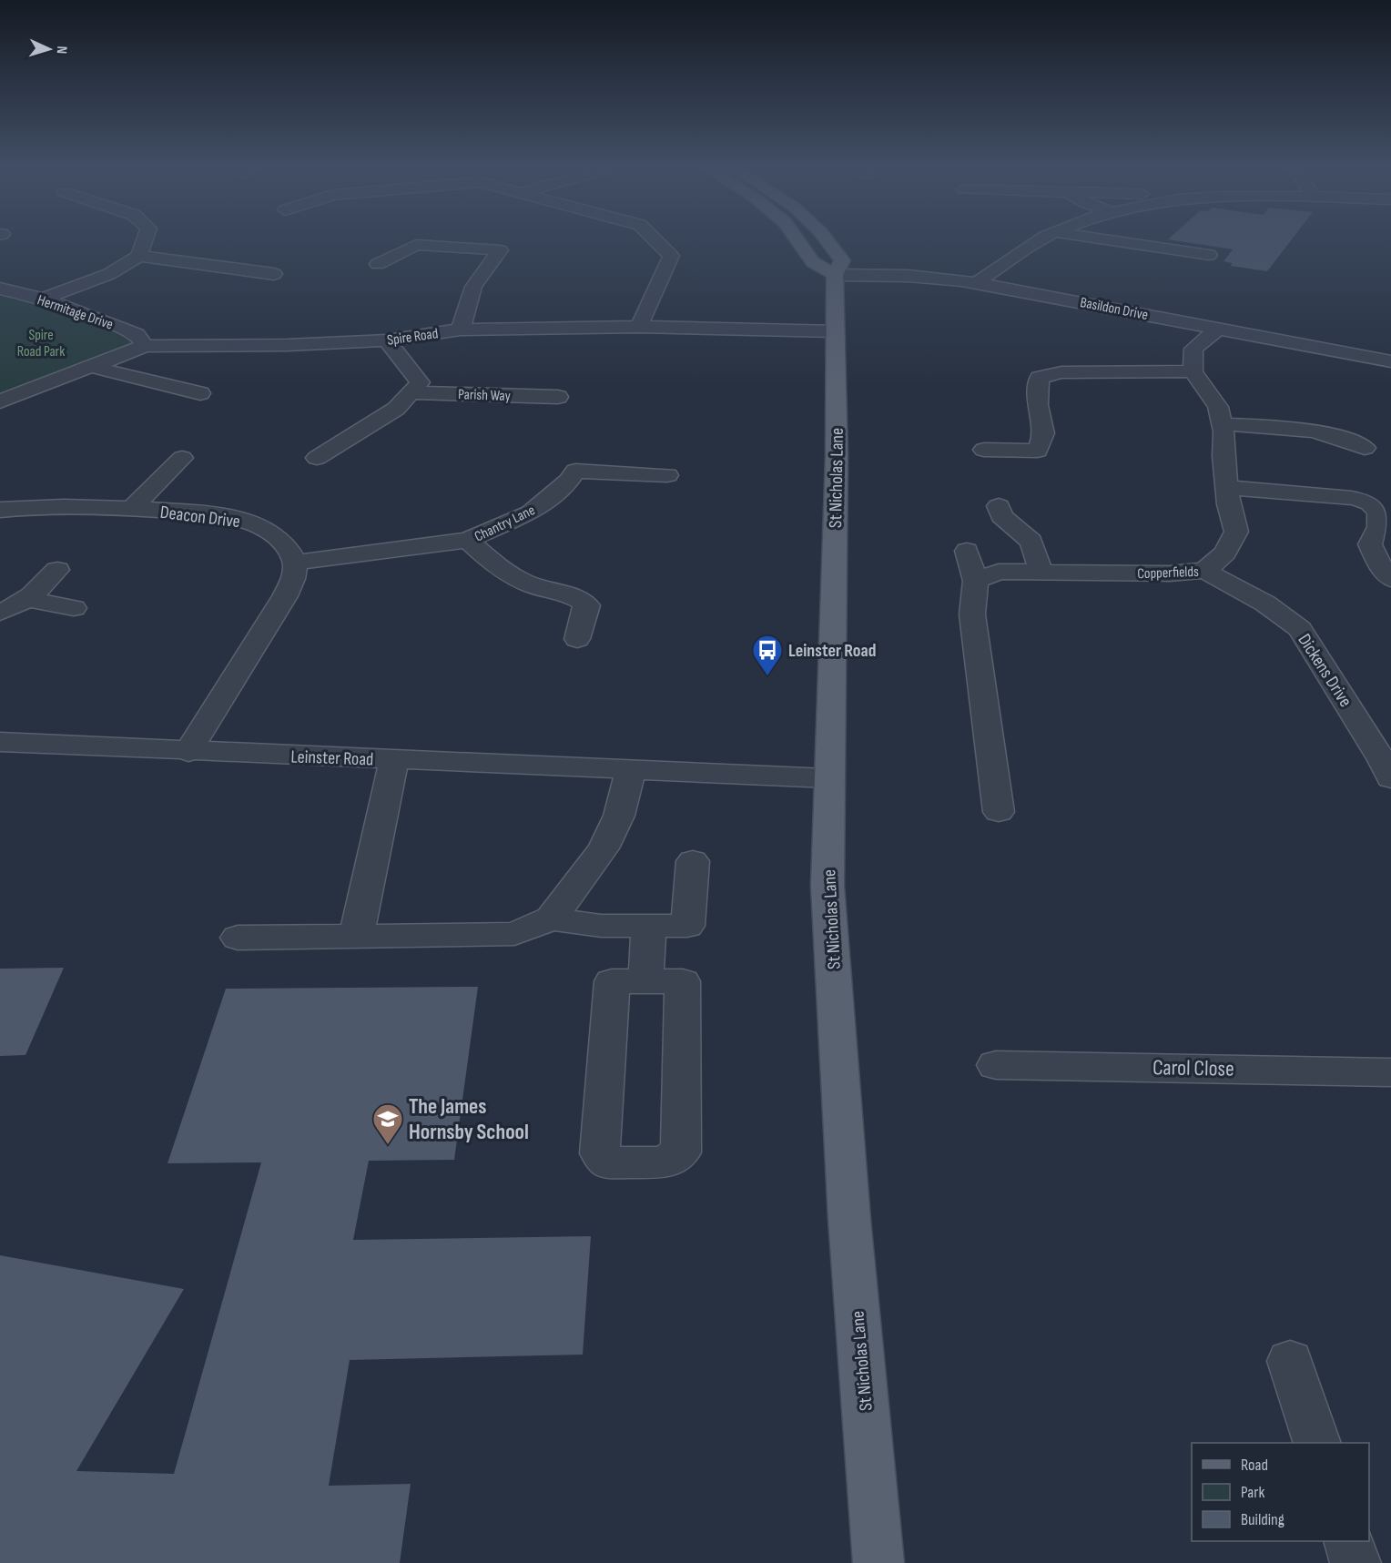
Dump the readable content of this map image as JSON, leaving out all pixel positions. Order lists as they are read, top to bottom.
{
  "streets": {
    "main road": ["St Nicholas Lane"],
    "street": [
      "Basildon Drive",
      "Hermitage Drive",
      "Spire Road",
      "Parish Way",
      "Deacon Drive",
      "Chantry Lane",
      "Copperfields",
      "Dickens Drive",
      "Leinster Road",
      "Carol Close"
    ]
  },
  "crossings": [
    ["Basildon Drive", "St Nicholas Lane"],
    ["Hermitage Drive", "Spire Road"],
    ["Spire Road", "St Nicholas Lane"],
    ["St Nicholas Lane", "Leinster Road"],
    ["Deacon Drive", "Chantry Lane"],
    ["Copperfields", "Dickens Drive"]
  ],
  "parks": ["Spire Road Park"],
  "places": {
    "bus stop": ["Leinster Road"],
    "school or university": ["The James Hornsby School"]
  },
  "legend": ["Road", "Park", "Building"],
  "north": "right"
}
